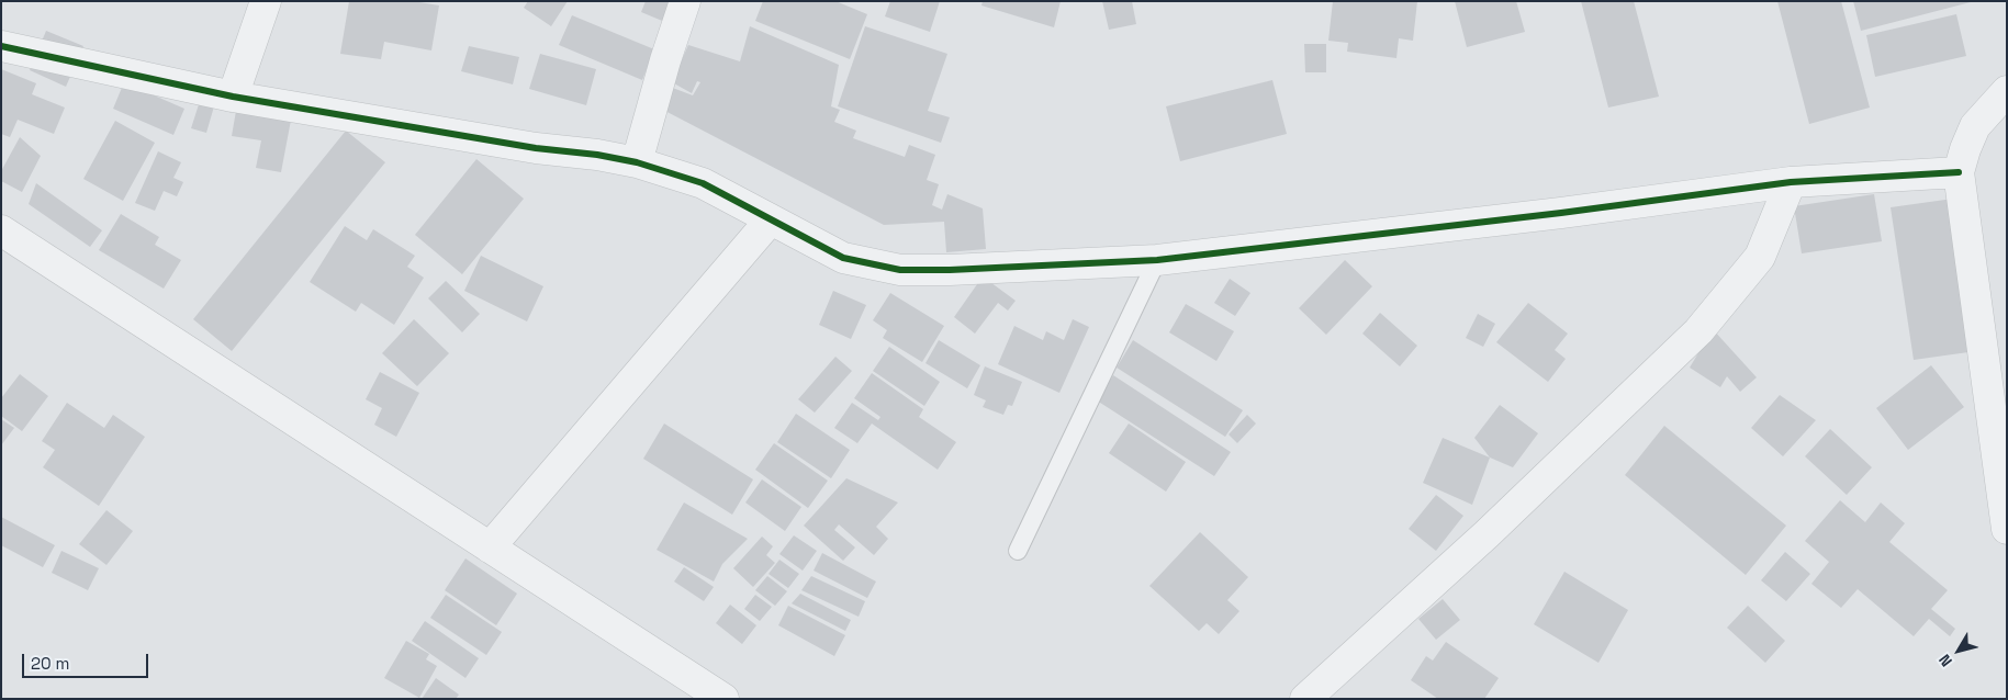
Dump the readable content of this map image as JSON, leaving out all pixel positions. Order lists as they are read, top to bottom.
{
  "scale_bar": "20 m",
  "north": "bottom left"
}
